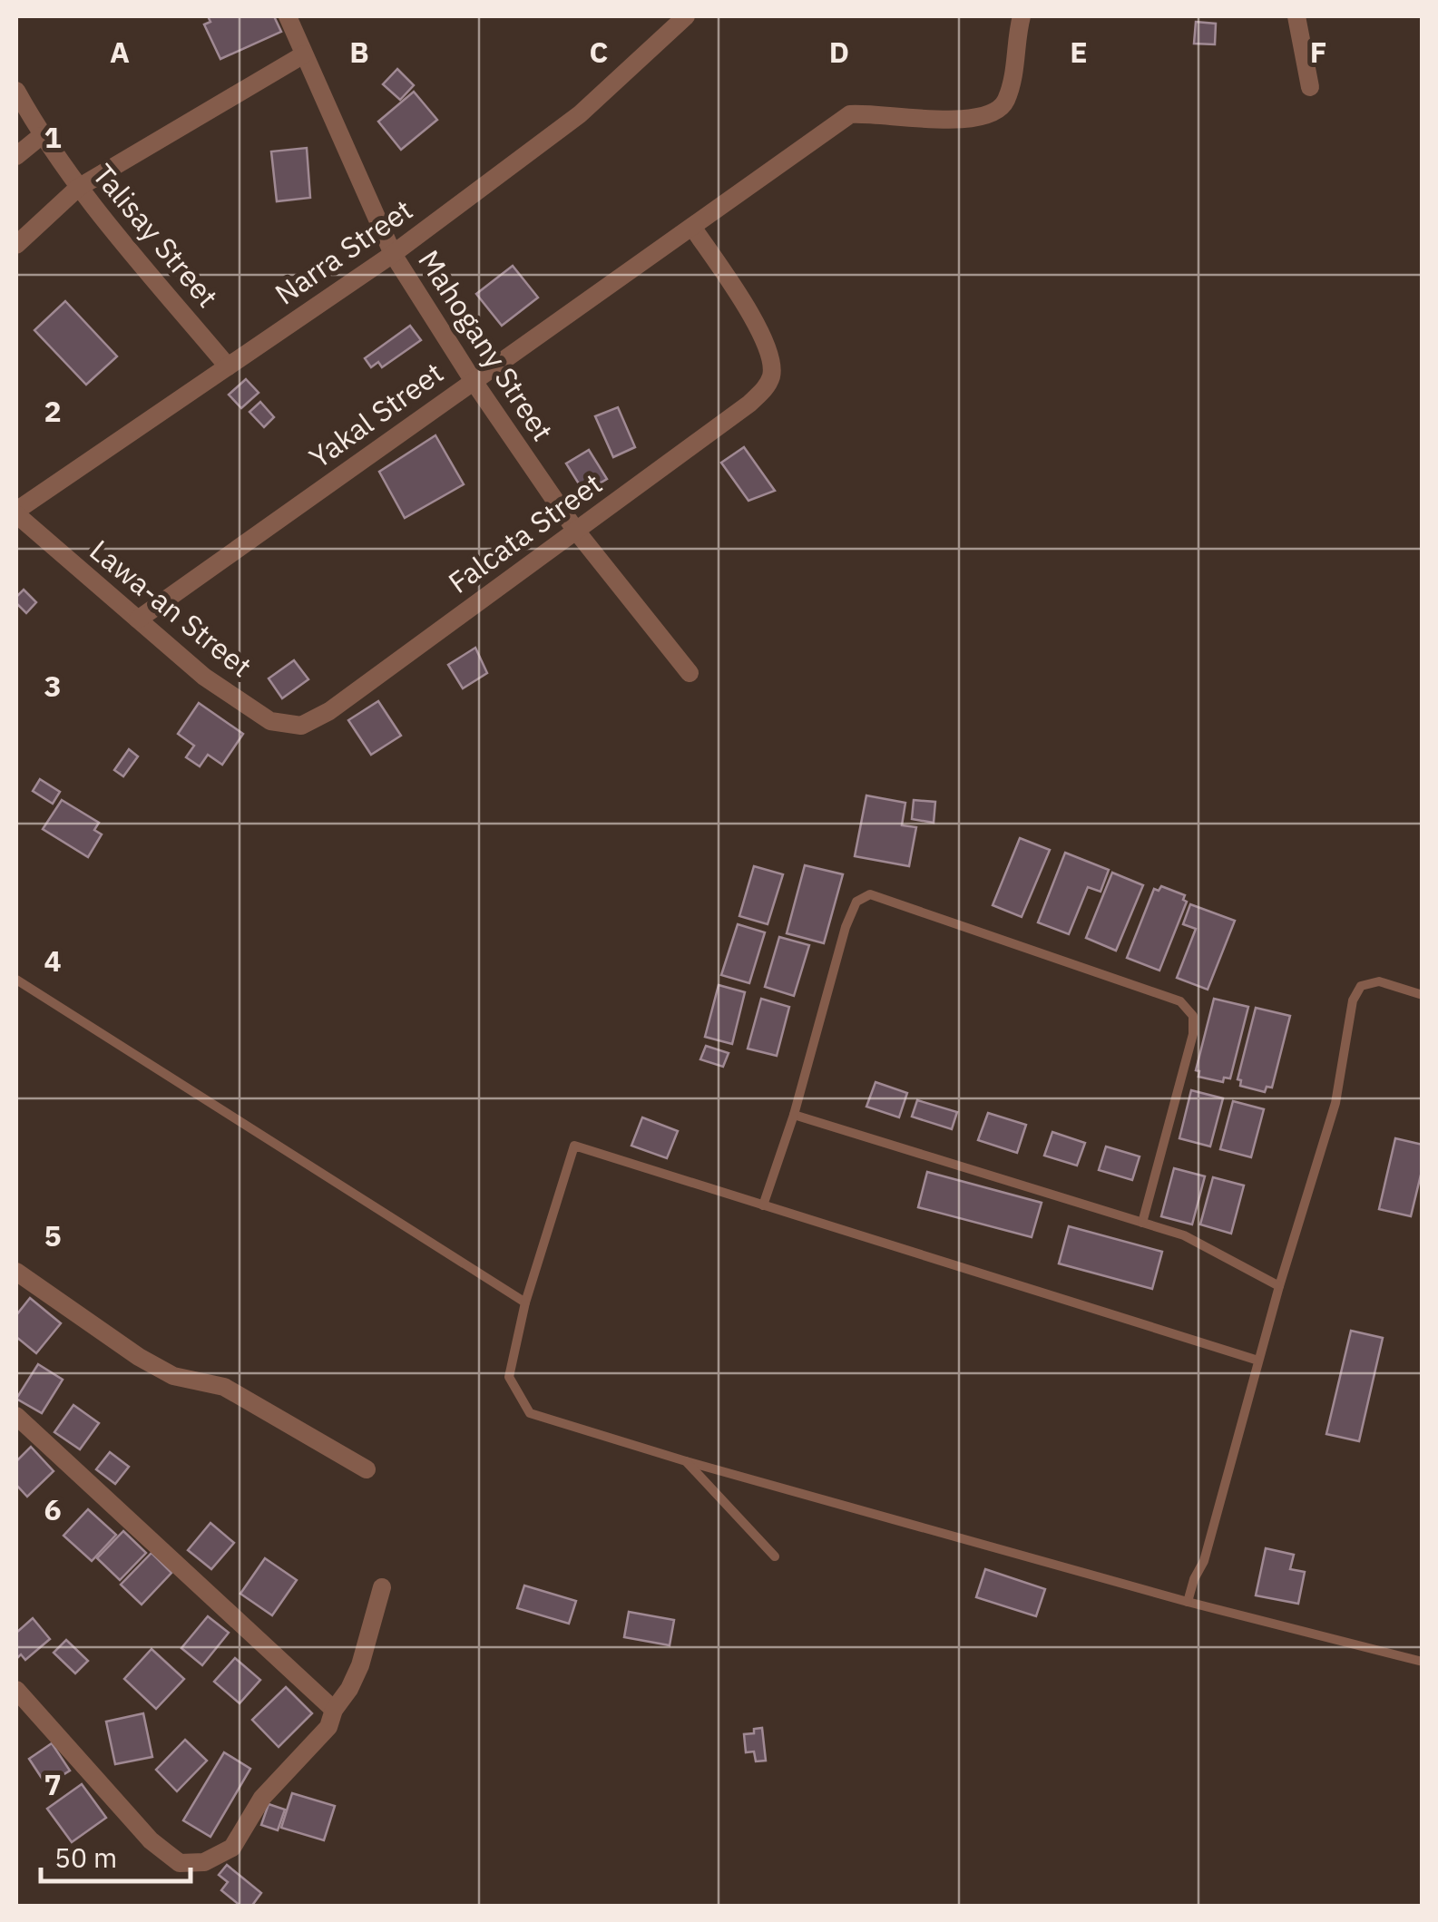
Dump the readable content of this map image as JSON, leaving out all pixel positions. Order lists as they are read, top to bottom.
{
  "streets": {
    "street": [
      "Talisay Street",
      "Narra Street",
      "Mahogany Street",
      "Yakal Street",
      "Falcata Street",
      "Lawa-an Street"
    ]
  },
  "crossings": [
    ["Talisay Street", "Narra Street"],
    ["Narra Street", "Mahogany Street"],
    ["Narra Street", "Lawa-an Street"],
    ["Mahogany Street", "Yakal Street"],
    ["Mahogany Street", "Falcata Street"],
    ["Yakal Street", "Falcata Street"],
    ["Yakal Street", "Lawa-an Street"],
    ["Falcata Street", "Lawa-an Street"]
  ],
  "scale_bar": "50 m",
  "grid": {
    "columns": [
      "A",
      "B",
      "C",
      "D",
      "E",
      "F"
    ],
    "rows": [
      "1",
      "2",
      "3",
      "4",
      "5",
      "6",
      "7"
    ]
  }
}
